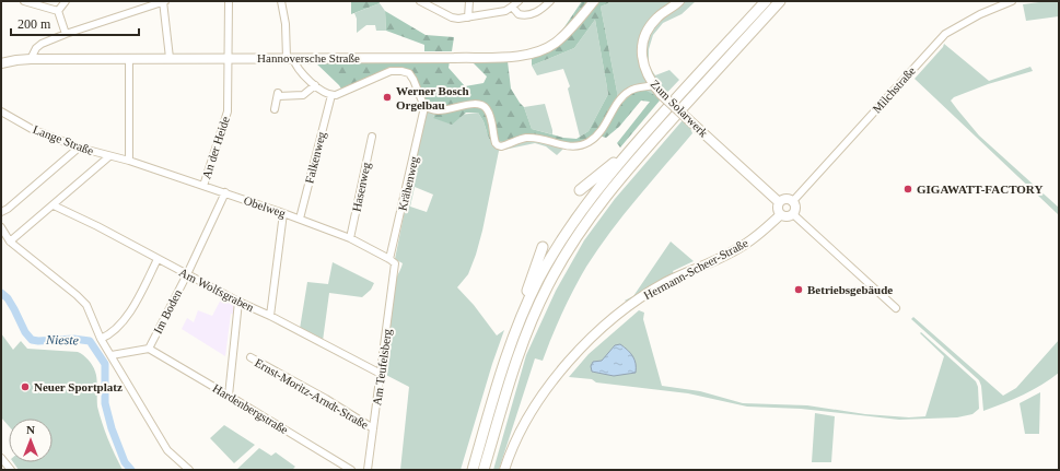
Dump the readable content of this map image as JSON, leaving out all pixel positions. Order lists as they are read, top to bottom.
{
  "streets": {
    "main road": ["Hannoversche Straße", "Zum Solarwerk", "Hermann-Scheer-Straße"],
    "street": [
      "Milchstraße",
      "Lange Straße",
      "An der Heide",
      "Falkenweg",
      "Krähenweg",
      "Hasenweg",
      "Obelweg",
      "Am Wolfsgraben",
      "Im Boden",
      "Am Teufelsberg",
      "Ernst-Moritz-Arndt-Straße",
      "Hardenbergstraße"
    ]
  },
  "crossings": [
    ["Hannoversche Straße", "An der Heide"],
    ["Milchstraße", "Zum Solarwerk"],
    ["Milchstraße", "Hermann-Scheer-Straße"],
    ["Zum Solarwerk", "Hermann-Scheer-Straße"],
    ["Lange Straße", "Obelweg"],
    ["An der Heide", "Obelweg"],
    ["Falkenweg", "Obelweg"],
    ["Krähenweg", "Obelweg"],
    ["Krähenweg", "Am Teufelsberg"],
    ["Hasenweg", "Obelweg"],
    ["Obelweg", "Im Boden"],
    ["Obelweg", "Am Teufelsberg"],
    ["Am Wolfsgraben", "Im Boden"],
    ["Am Wolfsgraben", "Am Teufelsberg"],
    ["Im Boden", "Hardenbergstraße"],
    ["Am Teufelsberg", "Ernst-Moritz-Arndt-Straße"]
  ],
  "water": ["Nieste"],
  "places": [
    "Werner Bosch Orgelbau",
    "GIGAWATT-FACTORY",
    "Betriebsgebäude",
    "Neuer Sportplatz"
  ],
  "scale_bar": "200 m",
  "north": "top"
}
